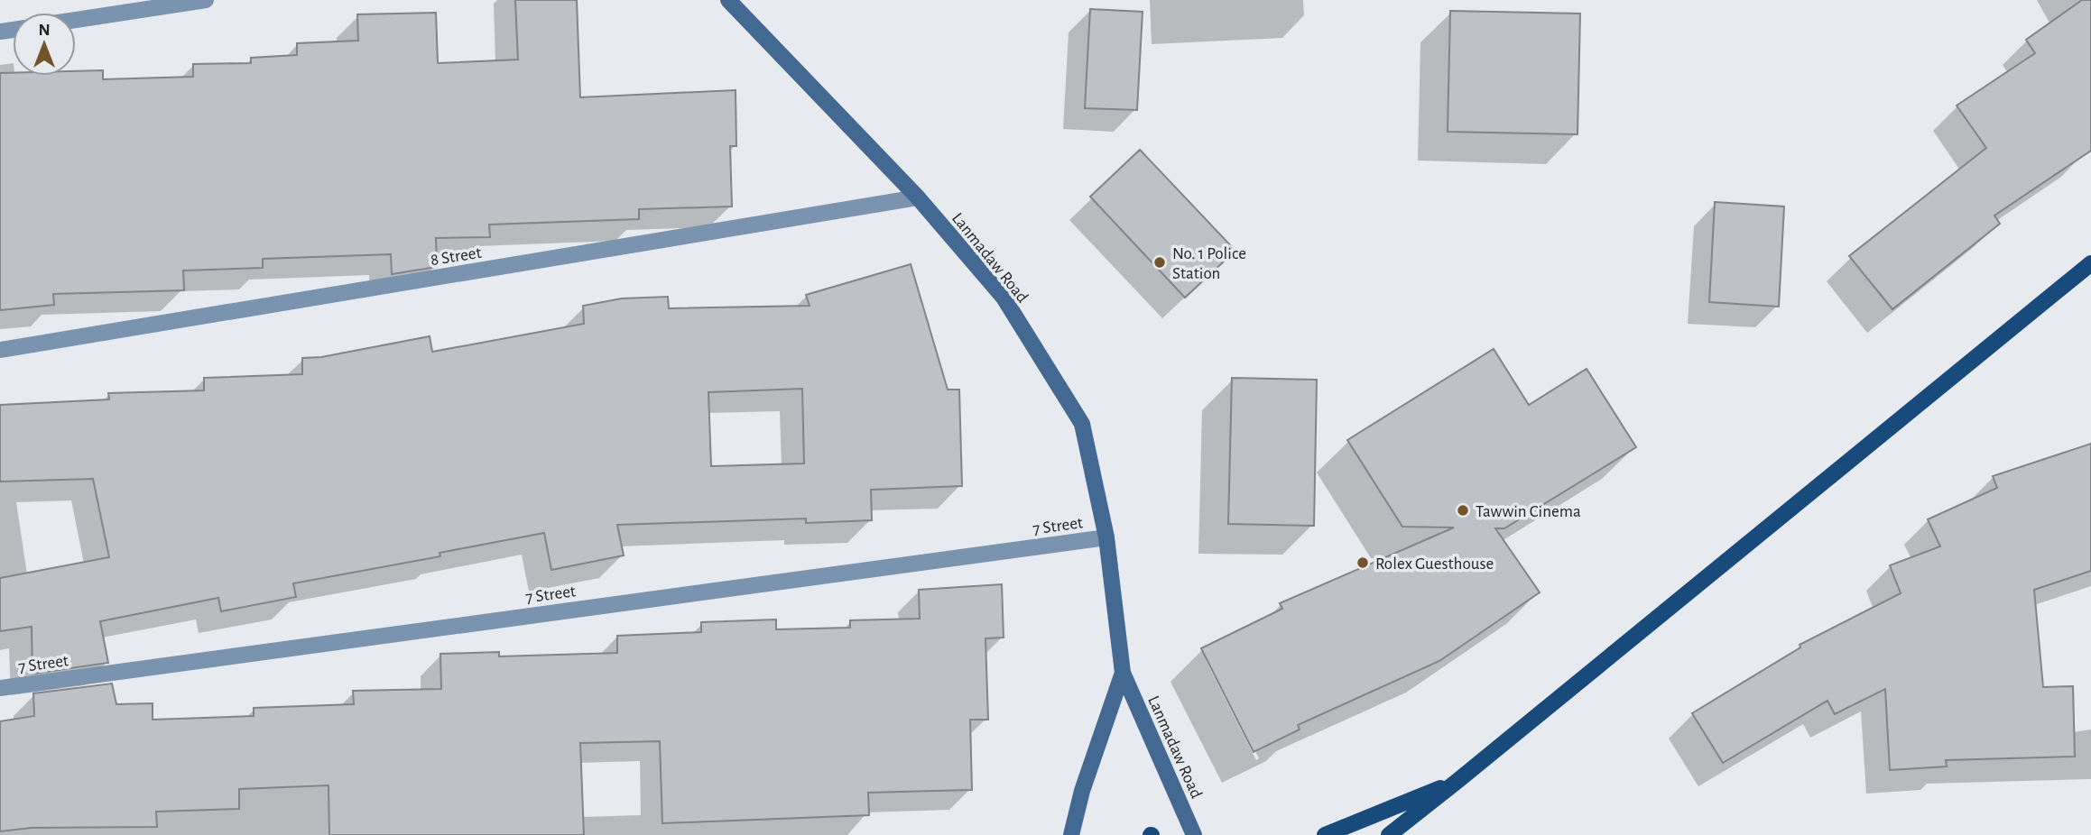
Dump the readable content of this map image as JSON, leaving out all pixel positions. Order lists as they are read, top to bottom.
{
  "streets": {
    "street": ["8 Street", "Lanmadaw Road", "7 Street"]
  },
  "crossings": [
    ["8 Street", "Lanmadaw Road"],
    ["Lanmadaw Road", "7 Street"]
  ],
  "places": ["No. 1 Police Station", "Tawwin Cinema", "Rolex Guesthouse"],
  "north": "top"
}
